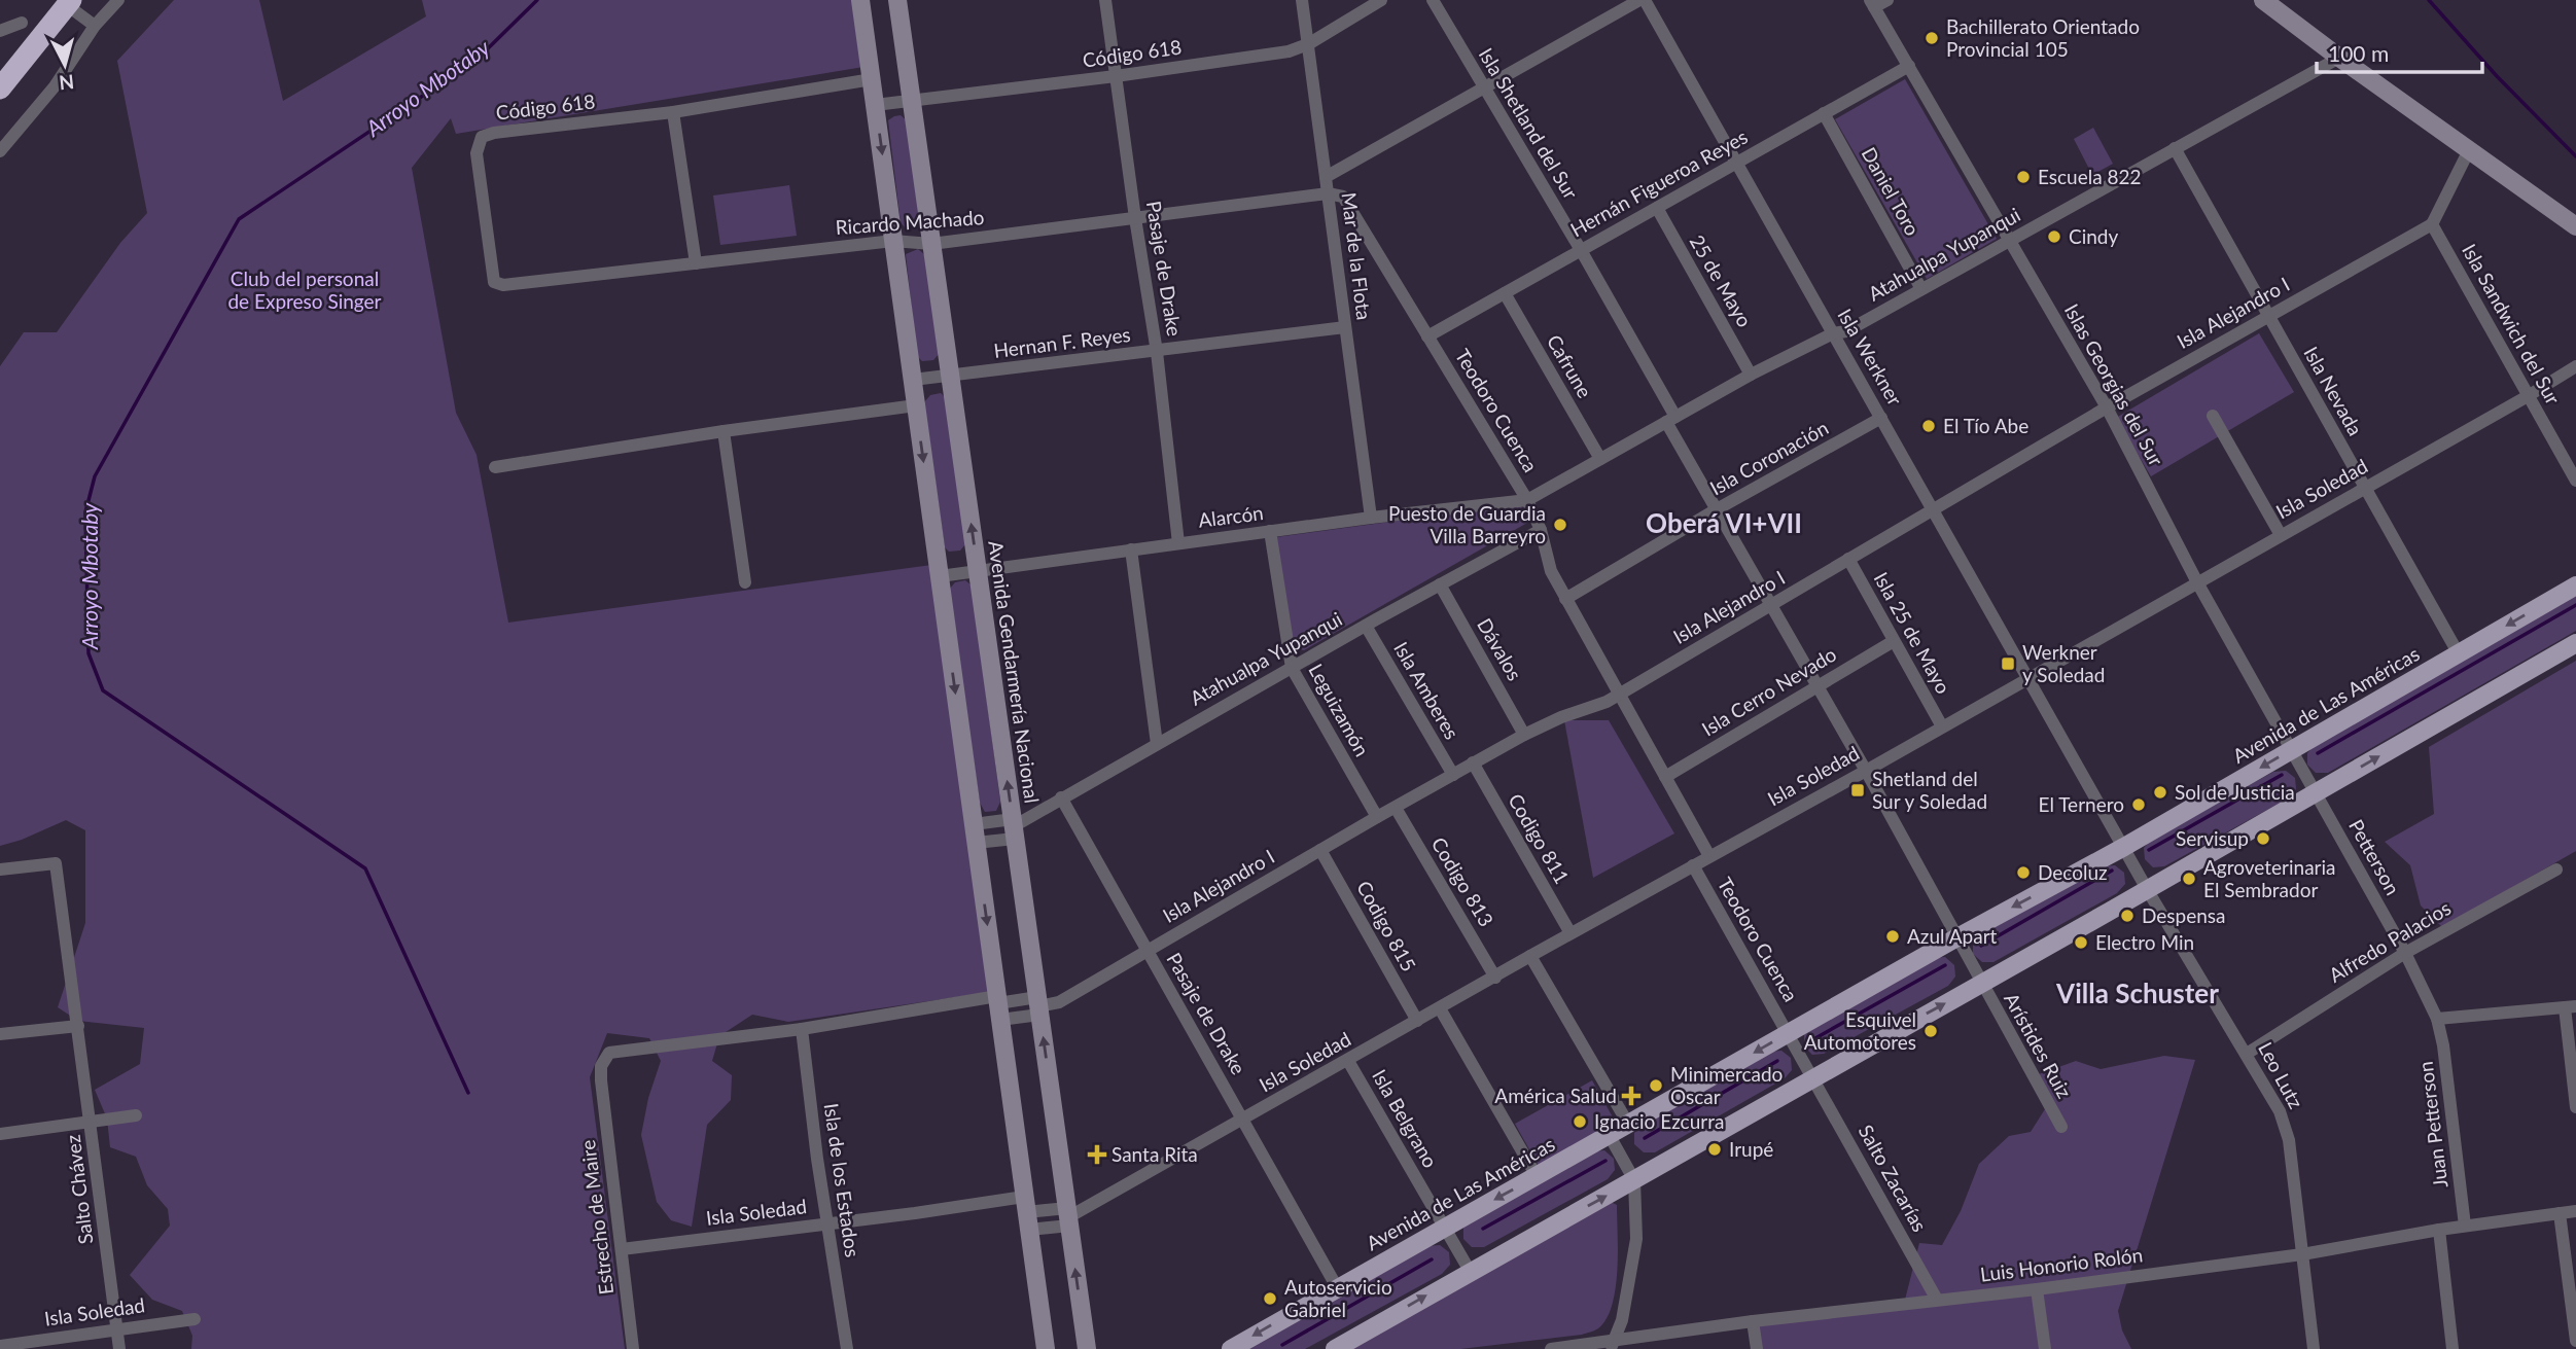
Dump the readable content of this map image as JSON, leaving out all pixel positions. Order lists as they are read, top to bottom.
{
  "streets": {
    "main road": ["Avenida de Las Américas"],
    "street": [
      "Código 618",
      "Isla Shetland del Sur",
      "Hernán Figueroa Reyes",
      "Daniel Toro",
      "Ricardo Machado",
      "Atahualpa Yupanqui",
      "Mar de la Flota",
      "Pasaje de Drake",
      "25 de Mayo",
      "Isla Alejandro I",
      "Isla Sandwich del Sur",
      "Hernan F. Reyes",
      "Isla Werkner",
      "Cafrune",
      "Islas Georgias del Sur",
      "Isla Nevada",
      "Teodoro Cuenca",
      "Isla Coronación",
      "Isla Soledad",
      "Alarcón",
      "Isla 25 de Mayo",
      "Dávalos",
      "Avenida Gendarmería Nacional",
      "Isla Amberes",
      "Isla Cerro Nevado",
      "Leguizamón",
      "Codigo 811",
      "Petterson",
      "Codigo 813",
      "Codigo 815",
      "Alfredo Palacios",
      "Arístides Ruiz",
      "Leo Lutz",
      "Isla Belgrano",
      "Juan Petterson",
      "Salto Zacarías",
      "Isla de los Estados",
      "Salto Chávez",
      "Estrecho de Maire",
      "Luis Honorio Rolón"
    ]
  },
  "crossings": [
    ["Código 618", "Ricardo Machado"],
    ["Código 618", "Mar de la Flota"],
    ["Código 618", "Pasaje de Drake"],
    ["Código 618", "Avenida Gendarmería Nacional"],
    ["Isla Shetland del Sur", "Hernán Figueroa Reyes"],
    ["Isla Shetland del Sur", "Atahualpa Yupanqui"],
    ["Isla Shetland del Sur", "Isla Alejandro I"],
    ["Isla Shetland del Sur", "Isla Coronación"],
    ["Isla Shetland del Sur", "Isla Soledad"],
    ["Isla Shetland del Sur", "Isla Cerro Nevado"],
    ["Isla Shetland del Sur", "Avenida de Las Américas"],
    ["Isla Shetland del Sur", "Arístides Ruiz"],
    ["Hernán Figueroa Reyes", "Daniel Toro"],
    ["Hernán Figueroa Reyes", "25 de Mayo"],
    ["Hernán Figueroa Reyes", "Isla Werkner"],
    ["Hernán Figueroa Reyes", "Cafrune"],
    ["Hernán Figueroa Reyes", "Islas Georgias del Sur"],
    ["Hernán Figueroa Reyes", "Teodoro Cuenca"],
    ["Daniel Toro", "Atahualpa Yupanqui"],
    ["Ricardo Machado", "Mar de la Flota"],
    ["Ricardo Machado", "Pasaje de Drake"],
    ["Ricardo Machado", "Teodoro Cuenca"],
    ["Ricardo Machado", "Avenida Gendarmería Nacional"],
    ["Atahualpa Yupanqui", "Pasaje de Drake"],
    ["Atahualpa Yupanqui", "25 de Mayo"],
    ["Atahualpa Yupanqui", "Isla Werkner"],
    ["Atahualpa Yupanqui", "Cafrune"],
    ["Atahualpa Yupanqui", "Islas Georgias del Sur"],
    ["Atahualpa Yupanqui", "Isla Nevada"],
    ["Atahualpa Yupanqui", "Teodoro Cuenca"],
    ["Atahualpa Yupanqui", "Alarcón"],
    ["Atahualpa Yupanqui", "Dávalos"],
    ["Atahualpa Yupanqui", "Avenida Gendarmería Nacional"],
    ["Atahualpa Yupanqui", "Isla Amberes"],
    ["Atahualpa Yupanqui", "Leguizamón"],
    ["Mar de la Flota", "Hernan F. Reyes"],
    ["Mar de la Flota", "Teodoro Cuenca"],
    ["Mar de la Flota", "Alarcón"],
    ["Pasaje de Drake", "Isla Alejandro I"],
    ["Pasaje de Drake", "Hernan F. Reyes"],
    ["Pasaje de Drake", "Isla Soledad"],
    ["Pasaje de Drake", "Alarcón"],
    ["Pasaje de Drake", "Avenida de Las Américas"],
    ["Isla Alejandro I", "Isla Sandwich del Sur"],
    ["Isla Alejandro I", "Isla Werkner"],
    ["Isla Alejandro I", "Islas Georgias del Sur"],
    ["Isla Alejandro I", "Isla Nevada"],
    ["Isla Alejandro I", "Teodoro Cuenca"],
    ["Isla Alejandro I", "Isla 25 de Mayo"],
    ["Isla Alejandro I", "Dávalos"],
    ["Isla Alejandro I", "Avenida Gendarmería Nacional"],
    ["Isla Alejandro I", "Isla Amberes"],
    ["Isla Alejandro I", "Leguizamón"],
    ["Isla Alejandro I", "Codigo 811"],
    ["Isla Alejandro I", "Codigo 813"],
    ["Isla Alejandro I", "Codigo 815"],
    ["Isla Sandwich del Sur", "Isla Soledad"],
    ["Hernan F. Reyes", "Avenida Gendarmería Nacional"],
    ["Isla Werkner", "Isla Coronación"],
    ["Isla Werkner", "Isla Soledad"],
    ["Isla Werkner", "Avenida de Las Américas"],
    ["Isla Werkner", "Leo Lutz"],
    ["Islas Georgias del Sur", "Isla Soledad"],
    ["Islas Georgias del Sur", "Avenida de Las Américas"],
    ["Islas Georgias del Sur", "Petterson"],
    ["Isla Nevada", "Isla Soledad"],
    ["Isla Nevada", "Avenida de Las Américas"],
    ["Teodoro Cuenca", "Isla Coronación"],
    ["Teodoro Cuenca", "Isla Soledad"],
    ["Teodoro Cuenca", "Alarcón"],
    ["Teodoro Cuenca", "Isla Cerro Nevado"],
    ["Teodoro Cuenca", "Avenida de Las Américas"],
    ["Teodoro Cuenca", "Salto Zacarías"],
    ["Isla Soledad", "Isla 25 de Mayo"],
    ["Isla Soledad", "Avenida Gendarmería Nacional"],
    ["Isla Soledad", "Codigo 811"],
    ["Isla Soledad", "Codigo 813"],
    ["Isla Soledad", "Codigo 815"],
    ["Isla Soledad", "Isla Belgrano"],
    ["Isla Soledad", "Isla de los Estados"],
    ["Isla Soledad", "Salto Chávez"],
    ["Isla Soledad", "Estrecho de Maire"],
    ["Alarcón", "Avenida Gendarmería Nacional"],
    ["Alarcón", "Leguizamón"],
    ["Isla 25 de Mayo", "Isla Cerro Nevado"],
    ["Avenida de Las Américas", "Leo Lutz"],
    ["Avenida de Las Américas", "Isla Belgrano"],
    ["Petterson", "Alfredo Palacios"],
    ["Petterson", "Juan Petterson"],
    ["Alfredo Palacios", "Leo Lutz"],
    ["Leo Lutz", "Luis Honorio Rolón"],
    ["Juan Petterson", "Luis Honorio Rolón"],
    ["Salto Zacarías", "Luis Honorio Rolón"],
    ["Isla de los Estados", "Estrecho de Maire"]
  ],
  "districts": ["Oberá VI+VII", "Villa Schuster"],
  "water": ["Arroyo Mbotaby"],
  "parks": ["Club del personal de Expreso Singer"],
  "places": {
    "other": [
      "Bachillerato Orientado Provincial 105",
      "Escuela 822",
      "Cindy",
      "El Tío Abe",
      "Puesto de Guardia Villa Barreyro",
      "Sol de Justicia",
      "El Ternero",
      "Servisup",
      "Decoluz",
      "Agroveterinaria El Sembrador",
      "Despensa",
      "Azul Apart",
      "Electro Min",
      "Esquivel Automotores",
      "Minimercado Oscar",
      "Ignacio Ezcurra",
      "Irupé",
      "Autoservicio Gabriel"
    ],
    "transit": ["Werkner y Soledad", "Shetland del Sur y Soledad"],
    "health": ["América Salud", "Santa Rita"]
  },
  "scale_bar": "100 m",
  "north": "bottom"
}
